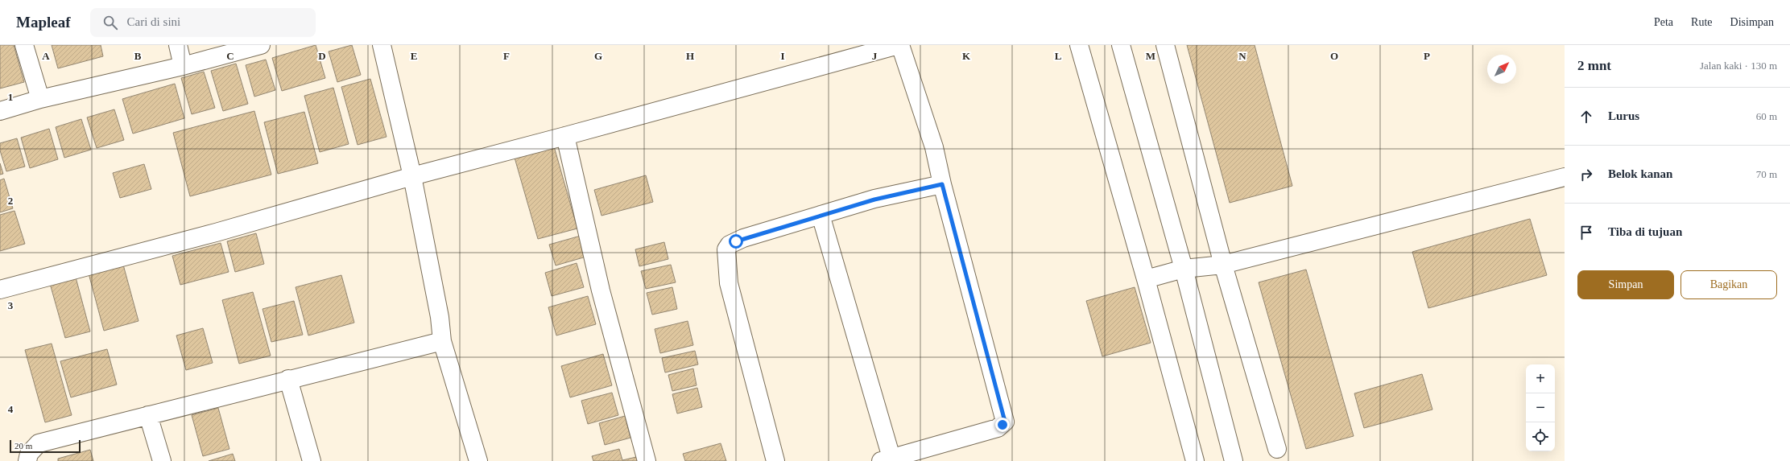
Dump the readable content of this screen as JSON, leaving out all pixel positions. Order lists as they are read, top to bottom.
{
  "scale_bar": "20 m",
  "north": "top right",
  "page": {
    "header": "Mapleaf",
    "search": "Cari di sini",
    "nav": ["Peta", "Rute", "Disimpan"],
    "heading": ["2 mnt", "Jalan kaki · 130 m"],
    "list": [
      ["Lurus", "60 m"],
      ["Belok kanan", "70 m"],
      "Tiba di tujuan"
    ],
    "buttons": ["Simpan", "Bagikan"],
    "map_buttons": ["+", "−"],
    "scale": "20 m"
  },
  "grid": {
    "columns": [
      "A",
      "B",
      "C",
      "D",
      "E",
      "F",
      "G",
      "H",
      "I",
      "J",
      "K",
      "L",
      "M",
      "N",
      "O",
      "P"
    ],
    "rows": [
      "1",
      "2",
      "3",
      "4"
    ]
  }
}
